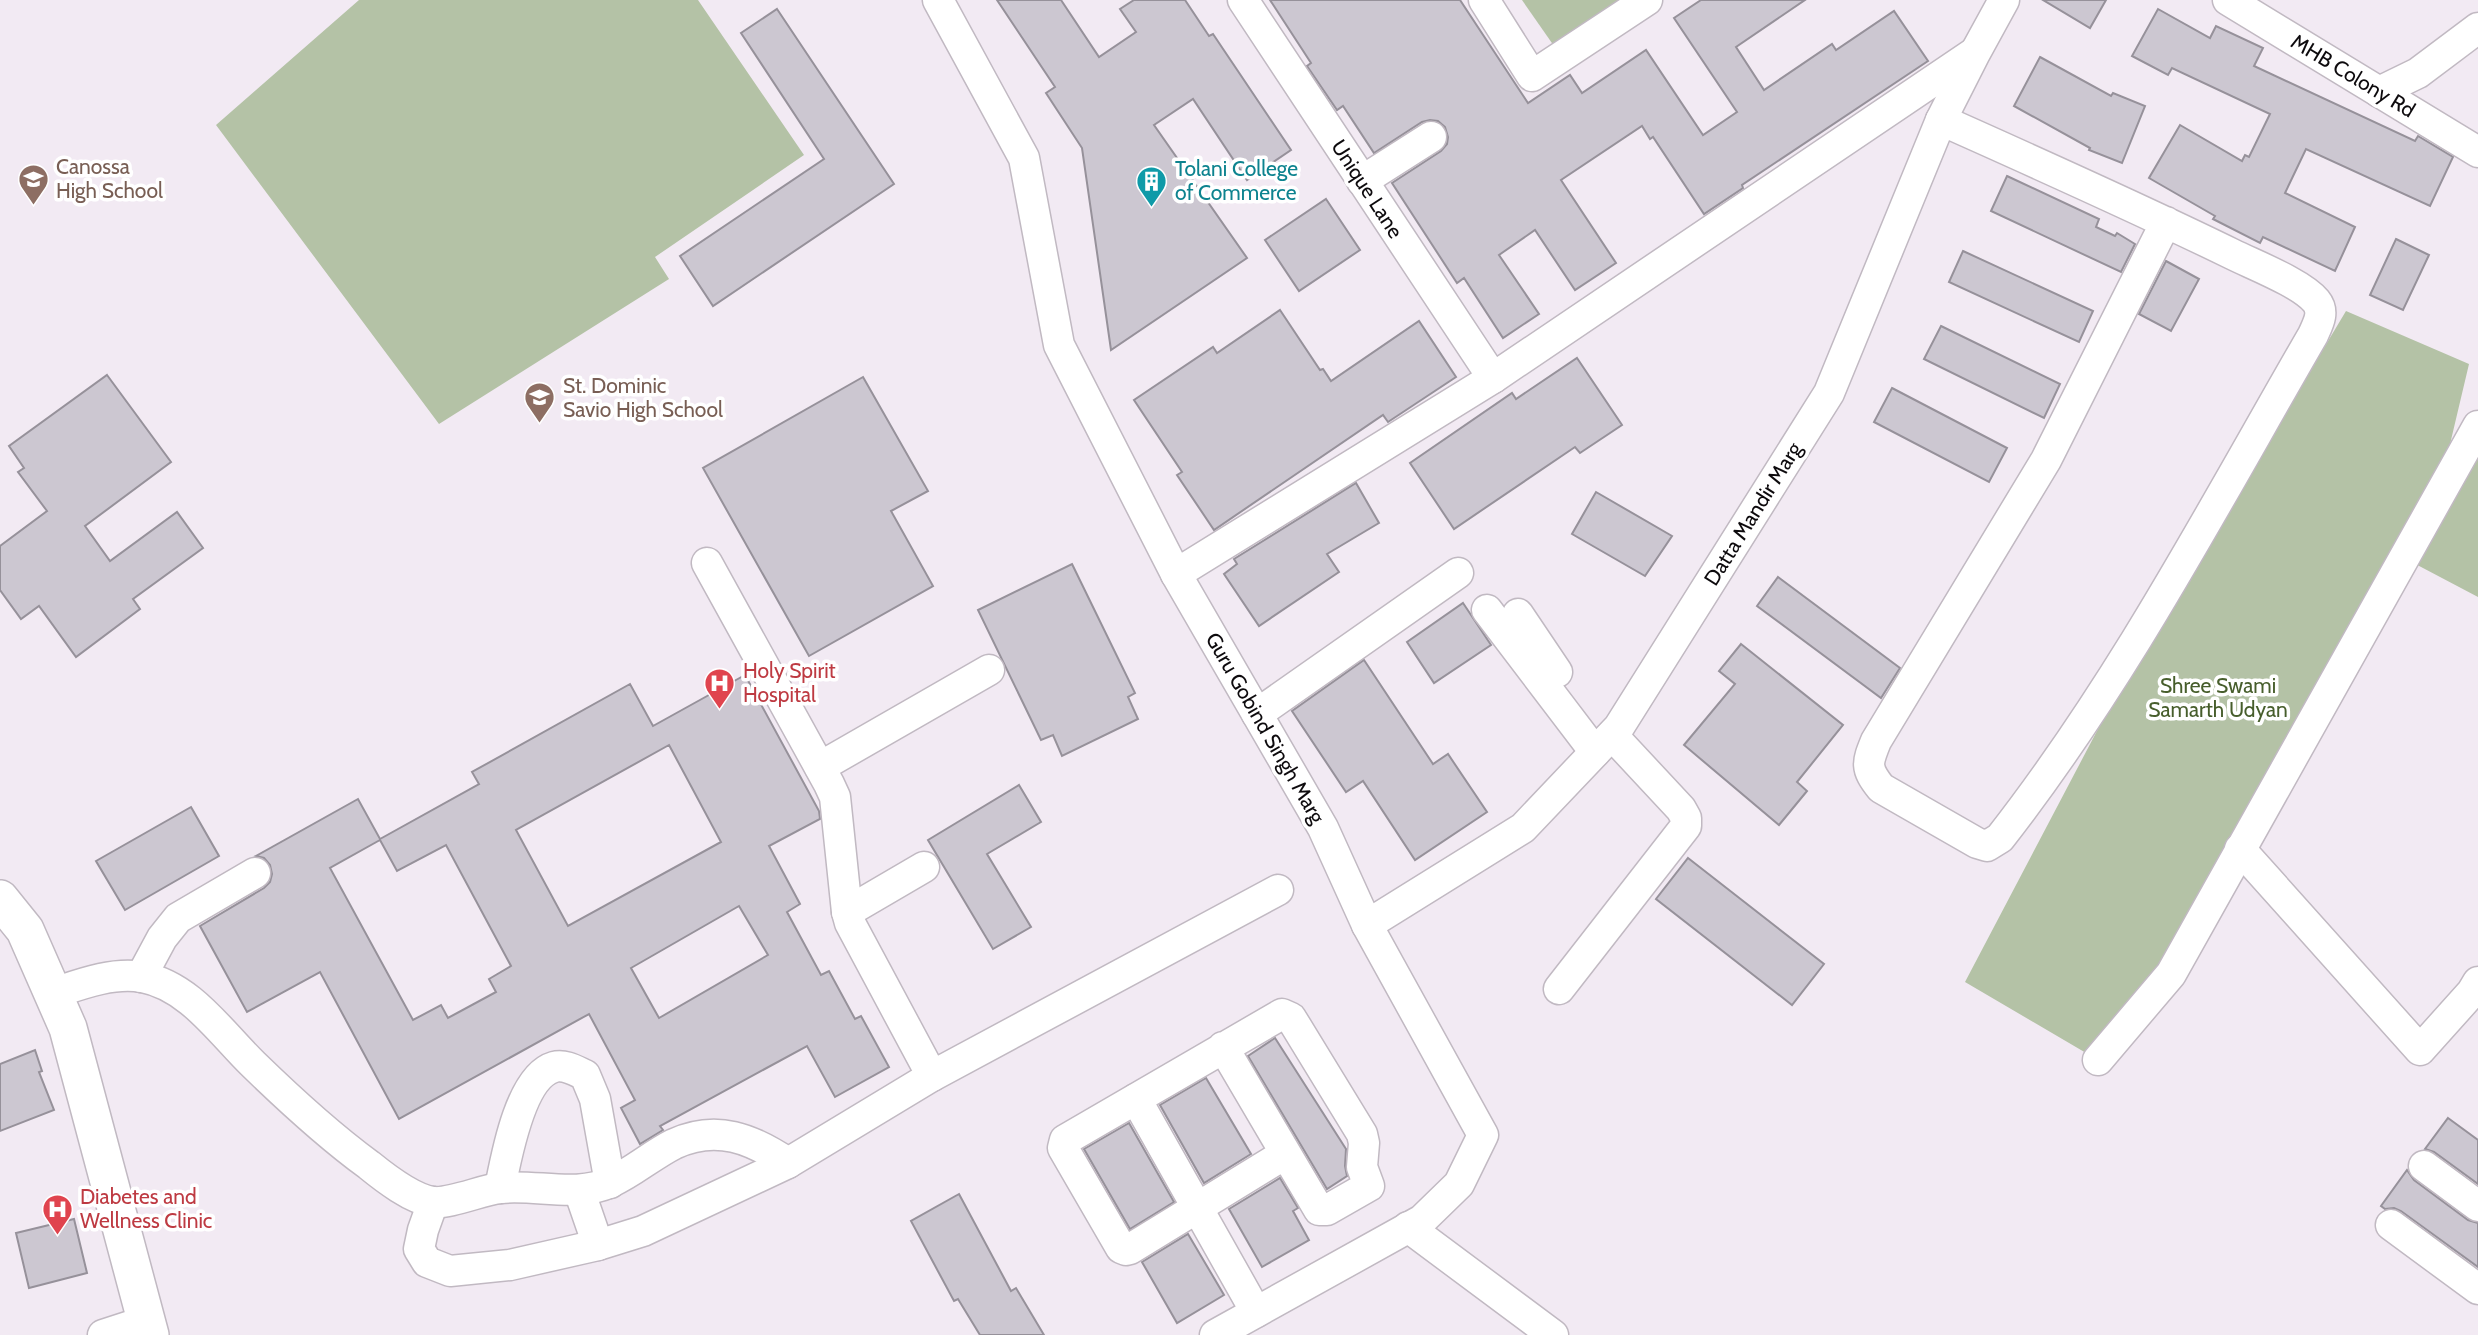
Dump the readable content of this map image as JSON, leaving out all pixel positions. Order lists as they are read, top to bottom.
{
  "streets": {
    "street": [
      "MHB Colony Rd",
      "Unique Lane",
      "Datta Mandir Marg",
      "Guru Gobind Singh Marg"
    ]
  },
  "crossings": [
    ["Datta Mandir Marg", "Guru Gobind Singh Marg"]
  ],
  "parks": ["Shree Swami Samarth Udyan"],
  "places": {
    "school or university": ["Canossa High School", "St. Dominic Savio High School"],
    "building": ["Tolani College of Commerce"],
    "hospital": ["Holy Spirit Hospital", "Diabetes and Wellness Clinic"]
  }
}
